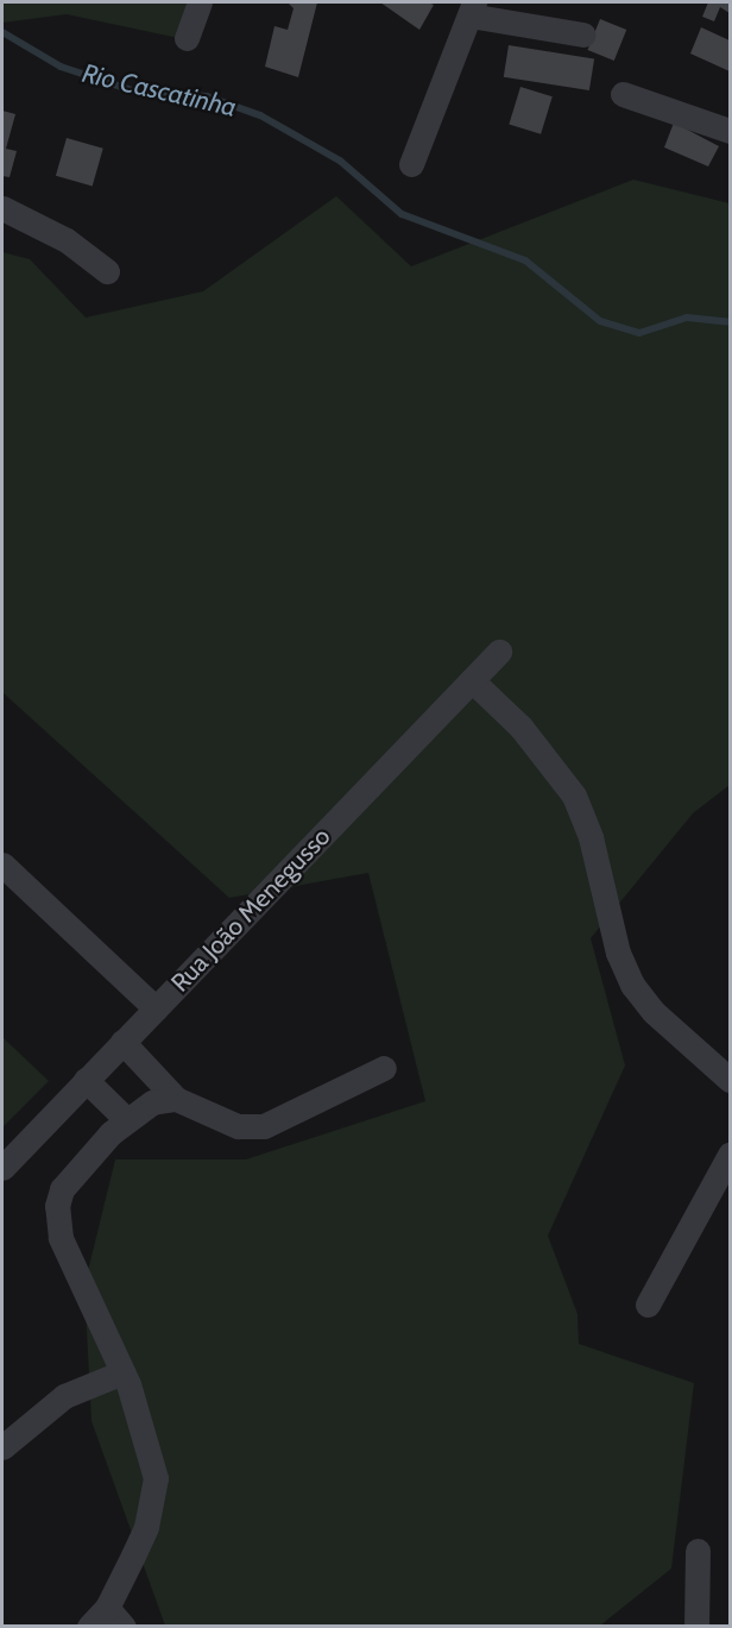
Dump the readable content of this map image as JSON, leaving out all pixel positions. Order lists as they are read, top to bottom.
{
  "streets": {
    "street": ["Rua João Menegusso"]
  },
  "water": ["Rio Cascatinha"]
}
